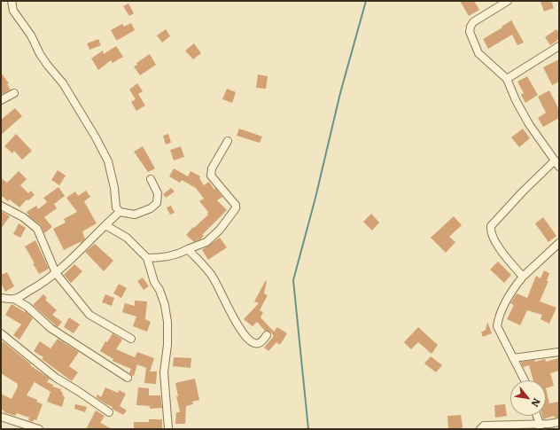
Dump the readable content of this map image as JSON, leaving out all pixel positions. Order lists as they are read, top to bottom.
{
  "north": "bottom right"
}
